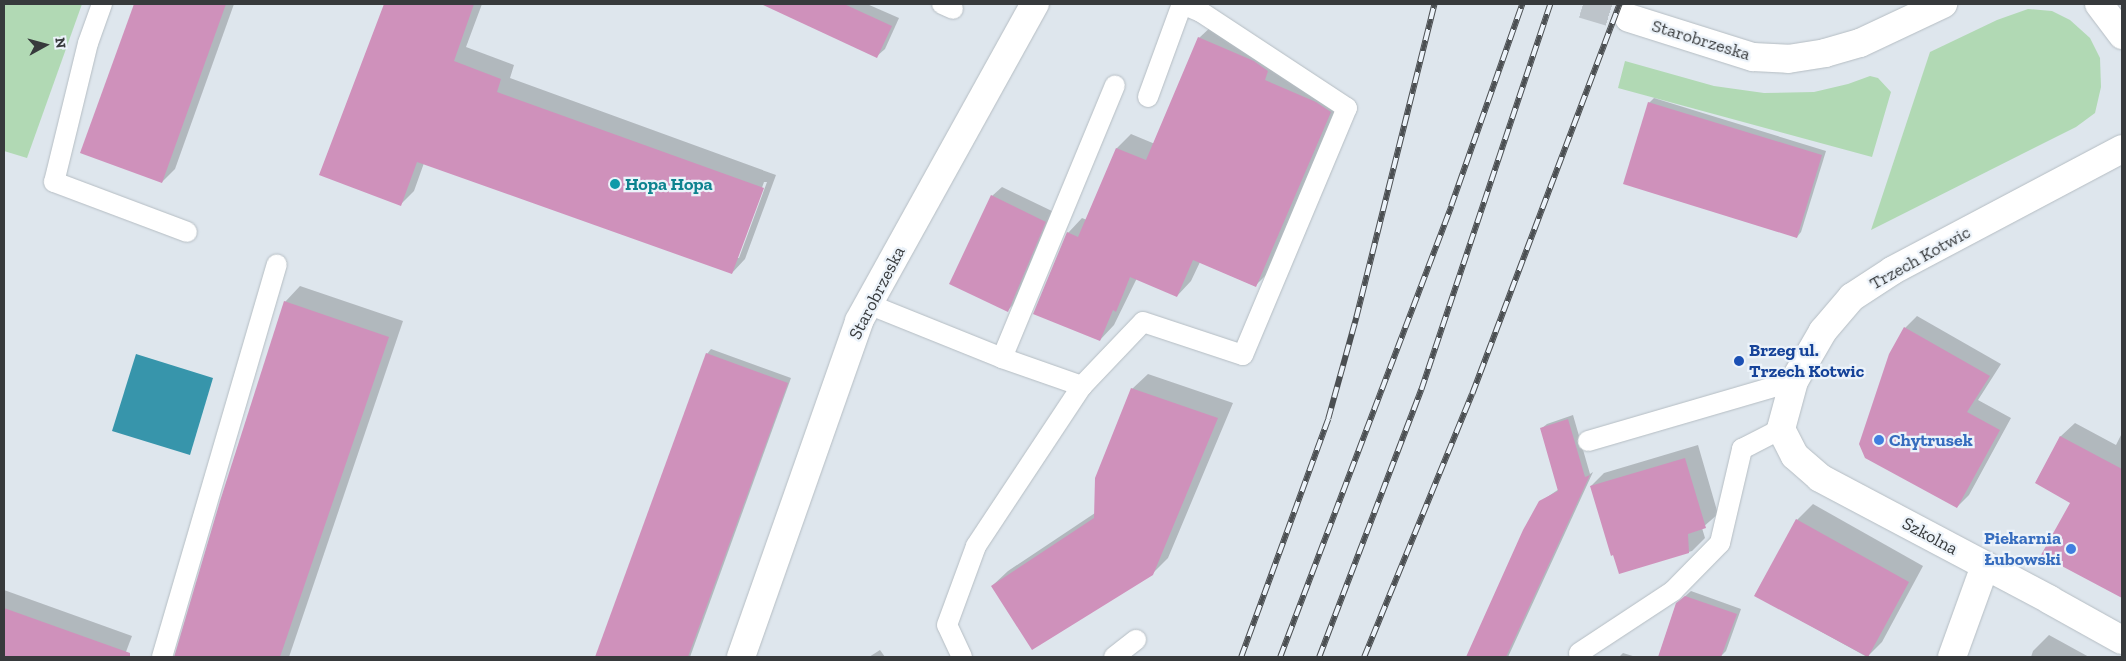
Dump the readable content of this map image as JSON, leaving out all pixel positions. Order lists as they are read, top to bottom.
{
  "streets": {
    "street": ["Starobrzeska", "Trzech Kotwic", "Szkolna"]
  },
  "crossings": [
    ["Trzech Kotwic", "Szkolna"]
  ],
  "places": [
    "Hopa Hopa",
    "Brzeg ul. Trzech Kotwic",
    "Chytrusek",
    "Piekarnia Łubowski"
  ],
  "north": "right"
}
